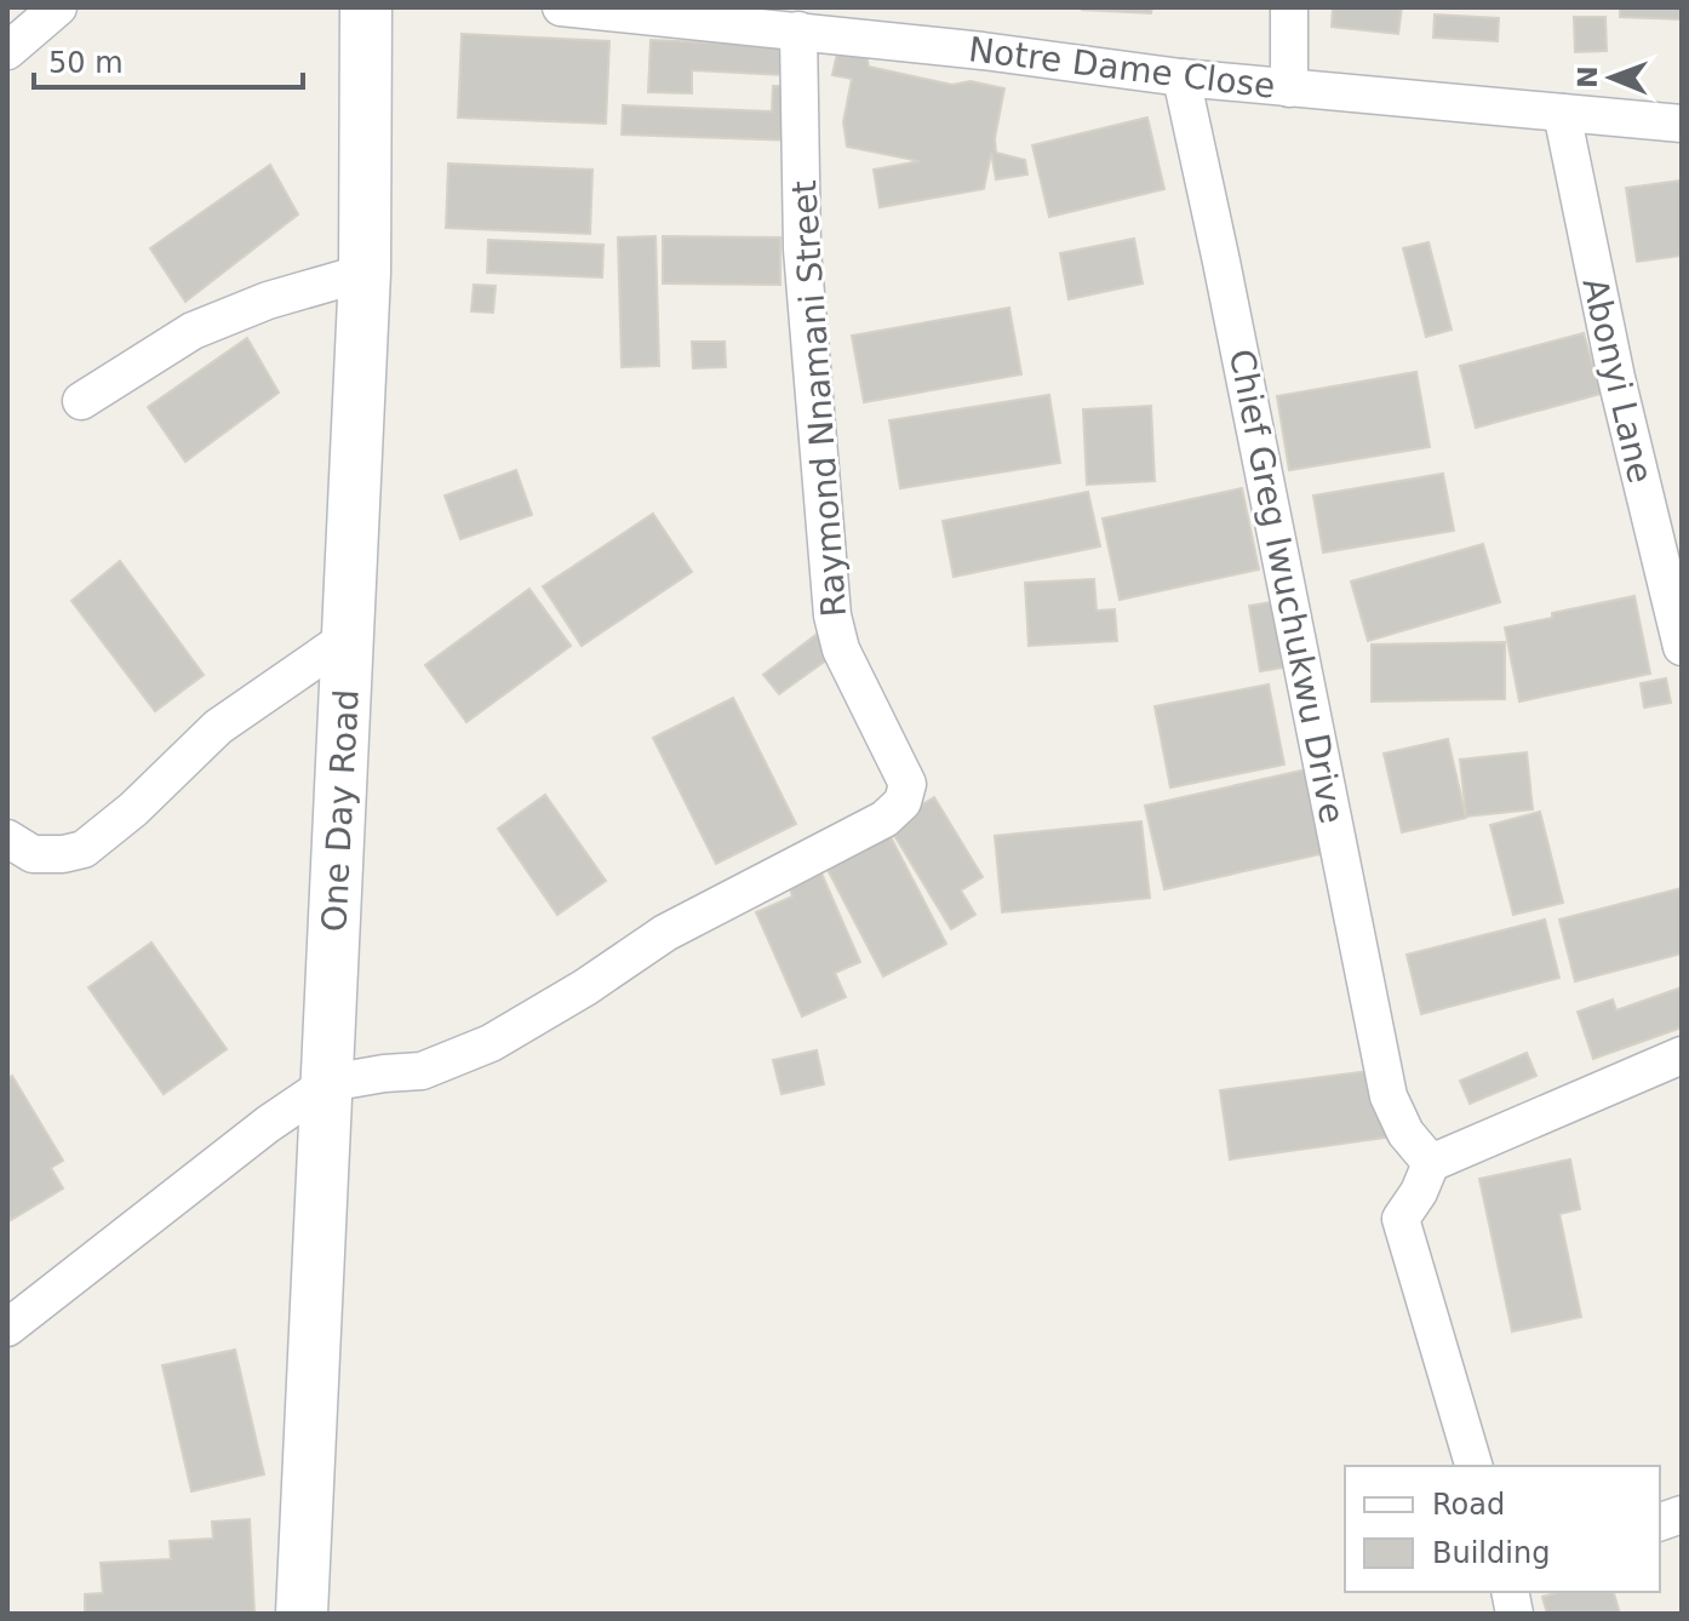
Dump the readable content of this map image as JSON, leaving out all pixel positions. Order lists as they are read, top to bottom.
{
  "streets": {
    "main road": ["One Day Road"],
    "street": [
      "Notre Dame Close",
      "Abonyi Lane",
      "Raymond Nnamani Street",
      "Chief Greg Iwuchukwu Drive"
    ]
  },
  "crossings": [
    ["Notre Dame Close", "Abonyi Lane"],
    ["Notre Dame Close", "Raymond Nnamani Street"],
    ["Notre Dame Close", "Chief Greg Iwuchukwu Drive"],
    ["Raymond Nnamani Street", "One Day Road"]
  ],
  "legend": ["Road", "Building"],
  "scale_bar": "50 m",
  "north": "left"
}
